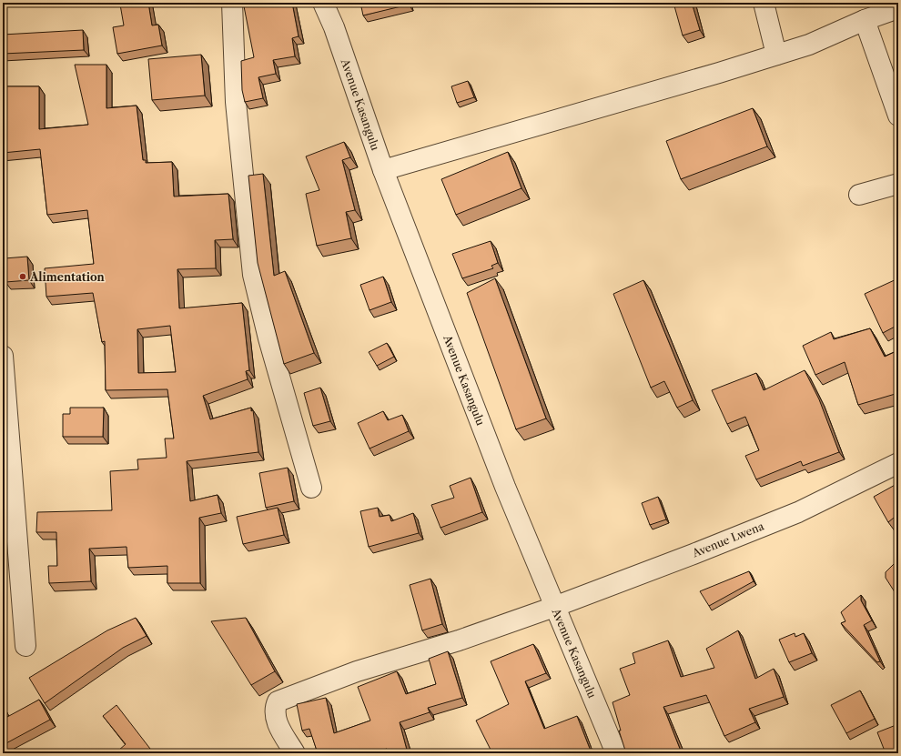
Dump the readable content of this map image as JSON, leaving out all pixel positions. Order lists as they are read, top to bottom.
{
  "streets": {
    "street": ["Avenue Kasangulu", "Avenue Lwena"]
  },
  "crossings": [
    ["Avenue Kasangulu", "Avenue Lwena"]
  ],
  "places": ["Alimentation"]
}
